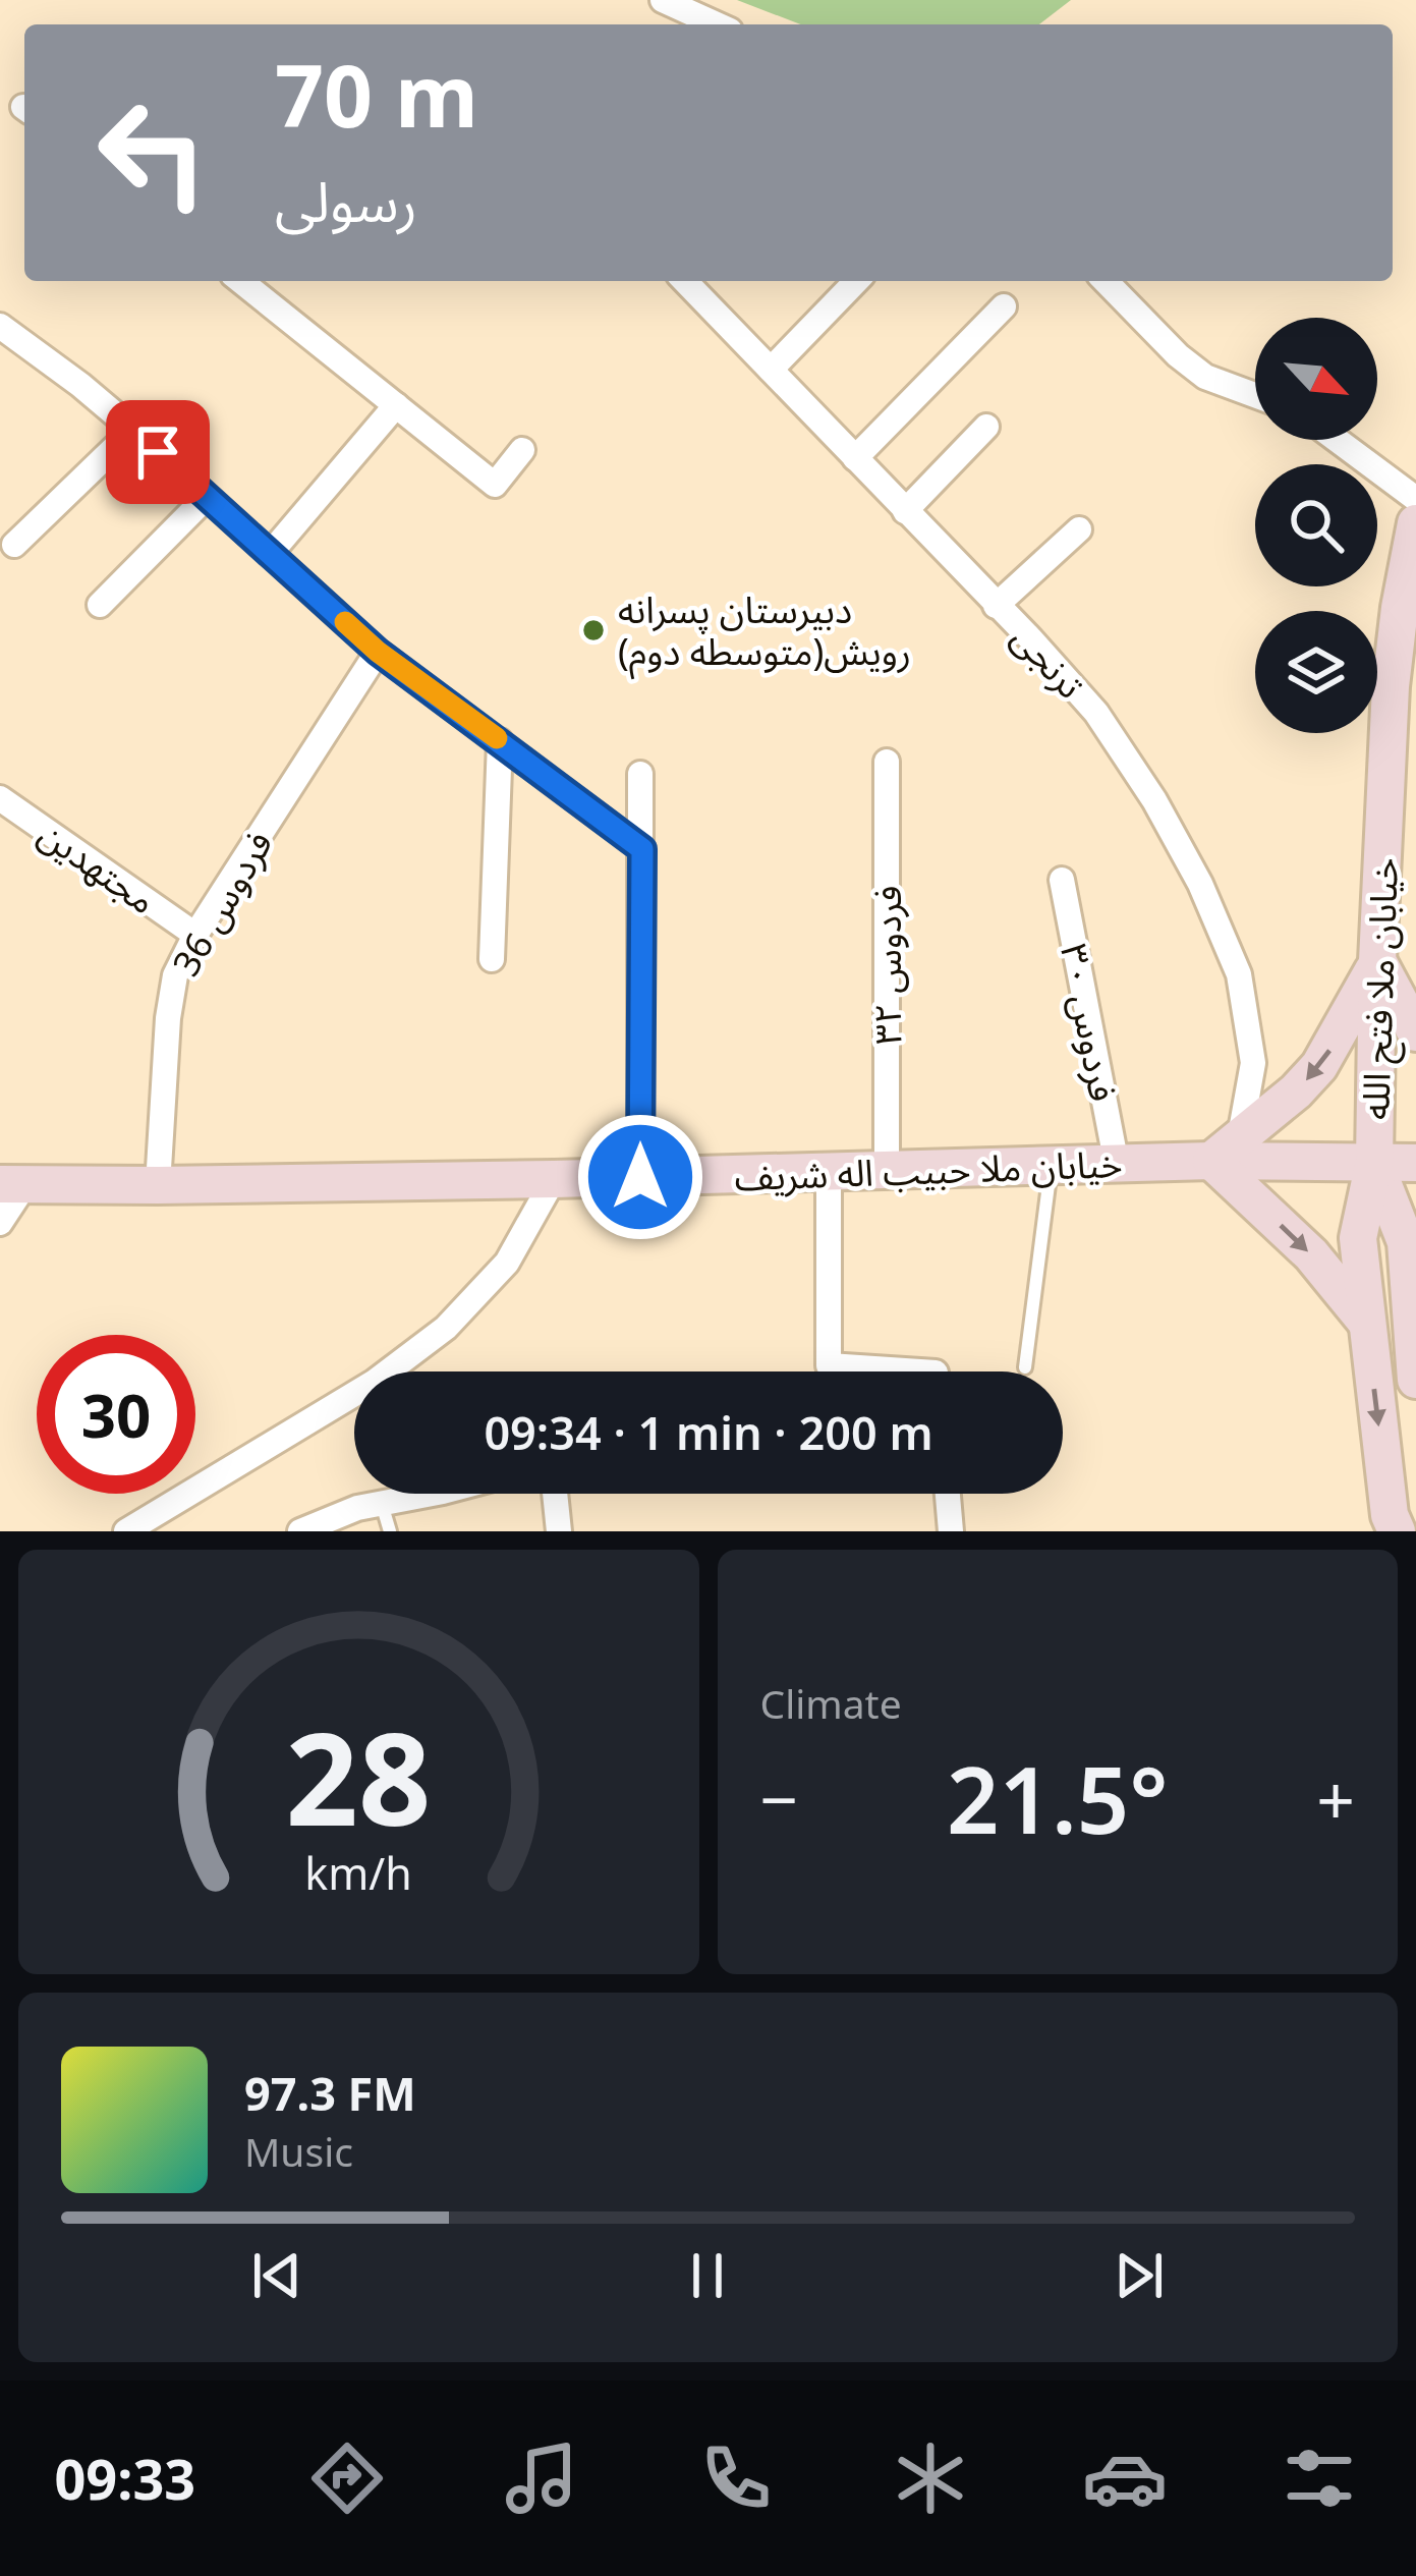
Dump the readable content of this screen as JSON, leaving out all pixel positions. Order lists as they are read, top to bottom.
{
  "streets": {
    "main road": ["خیابان ملا فتح الله", "خیابان ملا حبیب اله شریف"],
    "street": [
      "ترنجی",
      "مجتهدین",
      "فردوس 36",
      "فردوس ۳۲",
      "فردوس ۳۰"
    ]
  },
  "crossings": [
    ["مجتهدین", "فردوس 36"],
    ["فردوس 36", "خیابان ملا حبیب اله شریف"],
    ["فردوس ۳۲", "خیابان ملا حبیب اله شریف"],
    ["خیابان ملا فتح الله", "خیابان ملا حبیب اله شریف"],
    ["فردوس ۳۰", "خیابان ملا حبیب اله شریف"]
  ],
  "places": ["دبیرستان پسرانه رویش(متوسطه دوم)"],
  "north": "bottom right",
  "page": {
    "turn": ["70 m", "رسولی"],
    "limit": "30",
    "trip": "09:34 · 1 min · 200 m",
    "tile": "Climate",
    "heat": ["−", "21.5°", "+"],
    "song": ["97.3 FM", "Music"],
    "tabs": "09:33",
    "gauge": ["28", "km/h"]
  }
}
